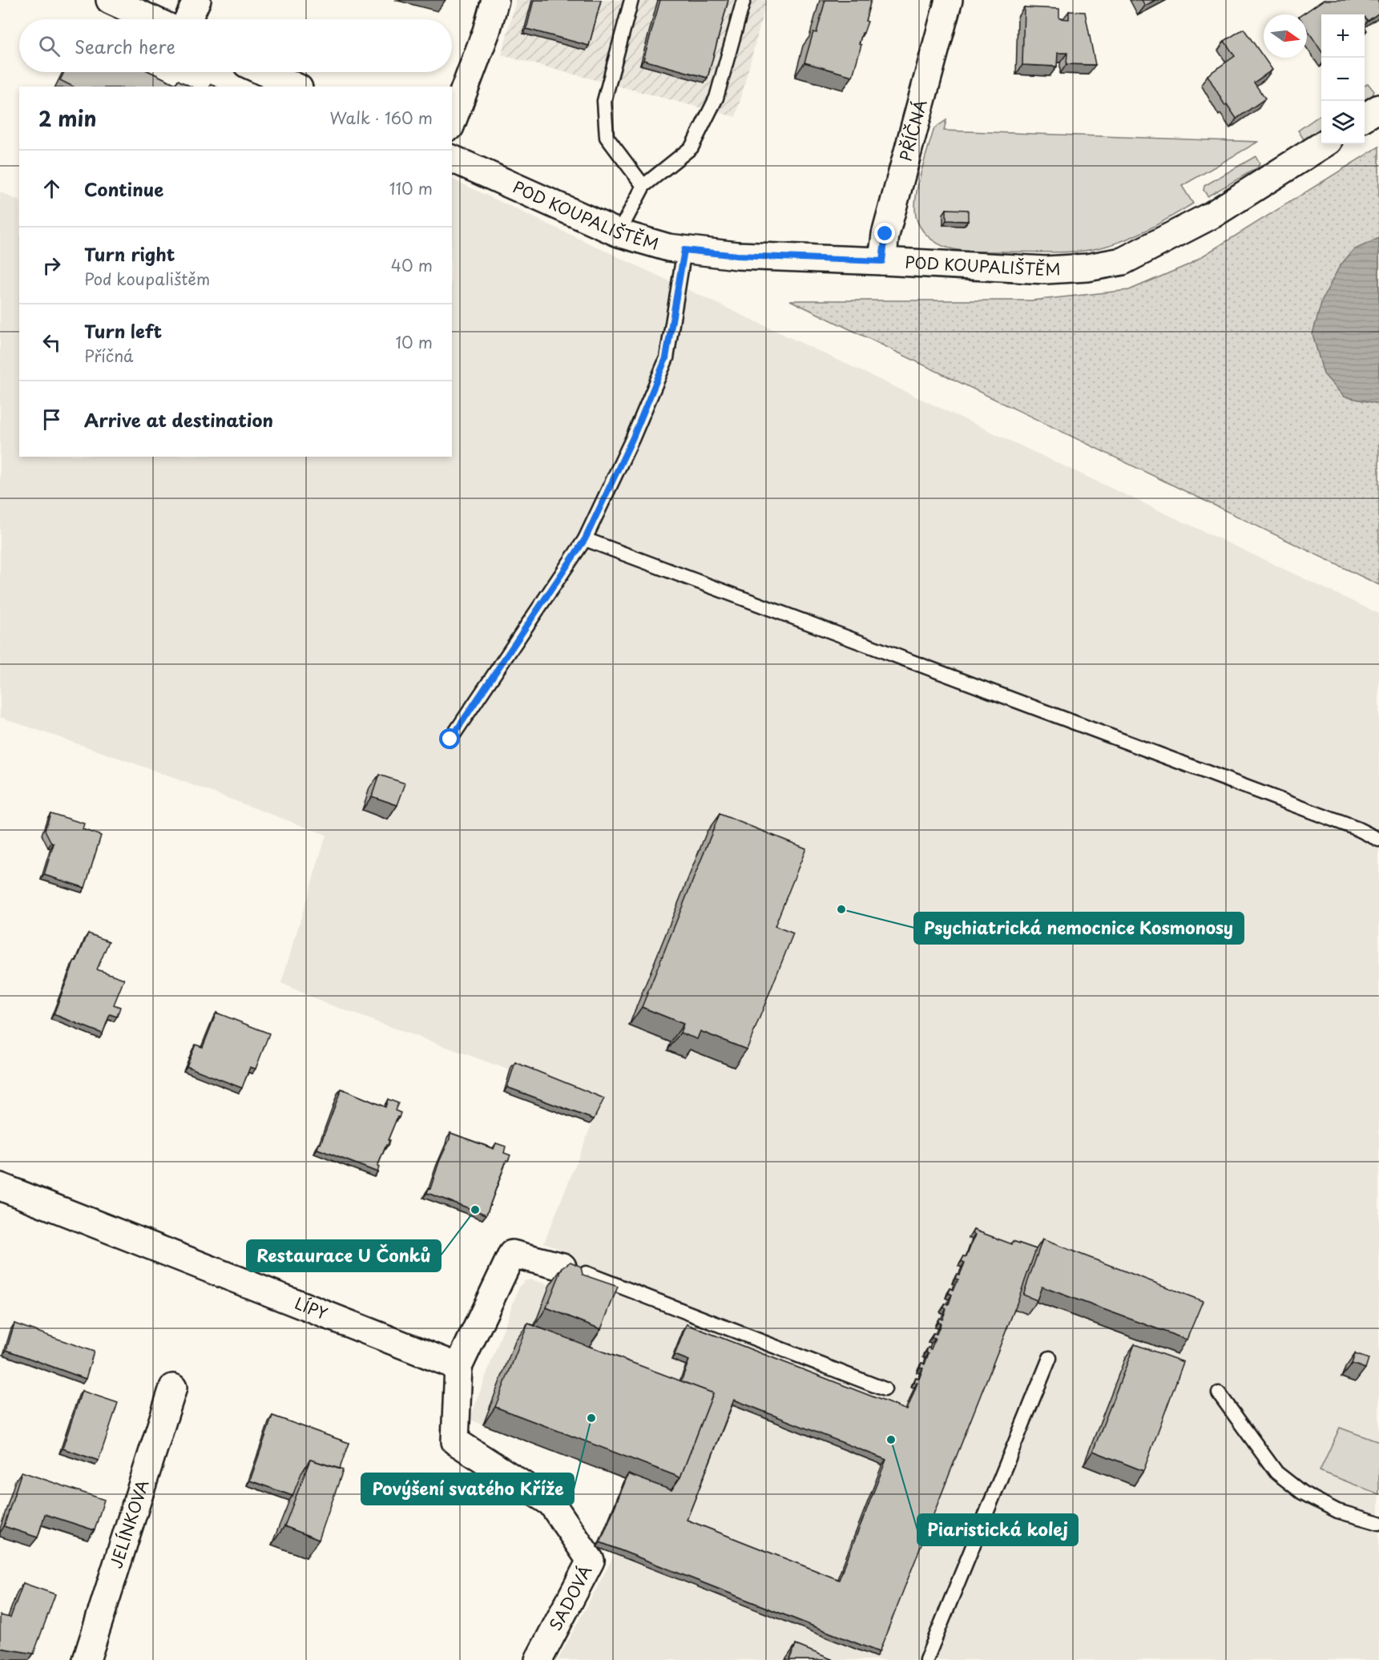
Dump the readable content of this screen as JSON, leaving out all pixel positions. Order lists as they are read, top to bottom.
{
  "streets": {
    "street": [
      "PŘÍČNÁ",
      "POD KOUPALIŠTĚM",
      "LÍPY",
      "JELÍNKOVA",
      "SADOVÁ"
    ]
  },
  "crossings": [
    ["PŘÍČNÁ", "POD KOUPALIŠTĚM"],
    ["LÍPY", "SADOVÁ"]
  ],
  "places": [
    "Psychiatrická nemocnice Kosmonosy",
    "Restaurace U Čonků",
    "Povýšení svatého Kříže",
    "Piaristická kolej"
  ],
  "north": "right",
  "page": {
    "map_buttons": ["+", "−"],
    "search": "Search here",
    "heading": ["2 min", "Walk · 160 m"],
    "list": [
      ["Continue", "110 m"],
      ["Turn right", "Pod koupalištěm", "40 m"],
      ["Turn left", "Příčná", "10 m"],
      "Arrive at destination"
    ]
  }
}
